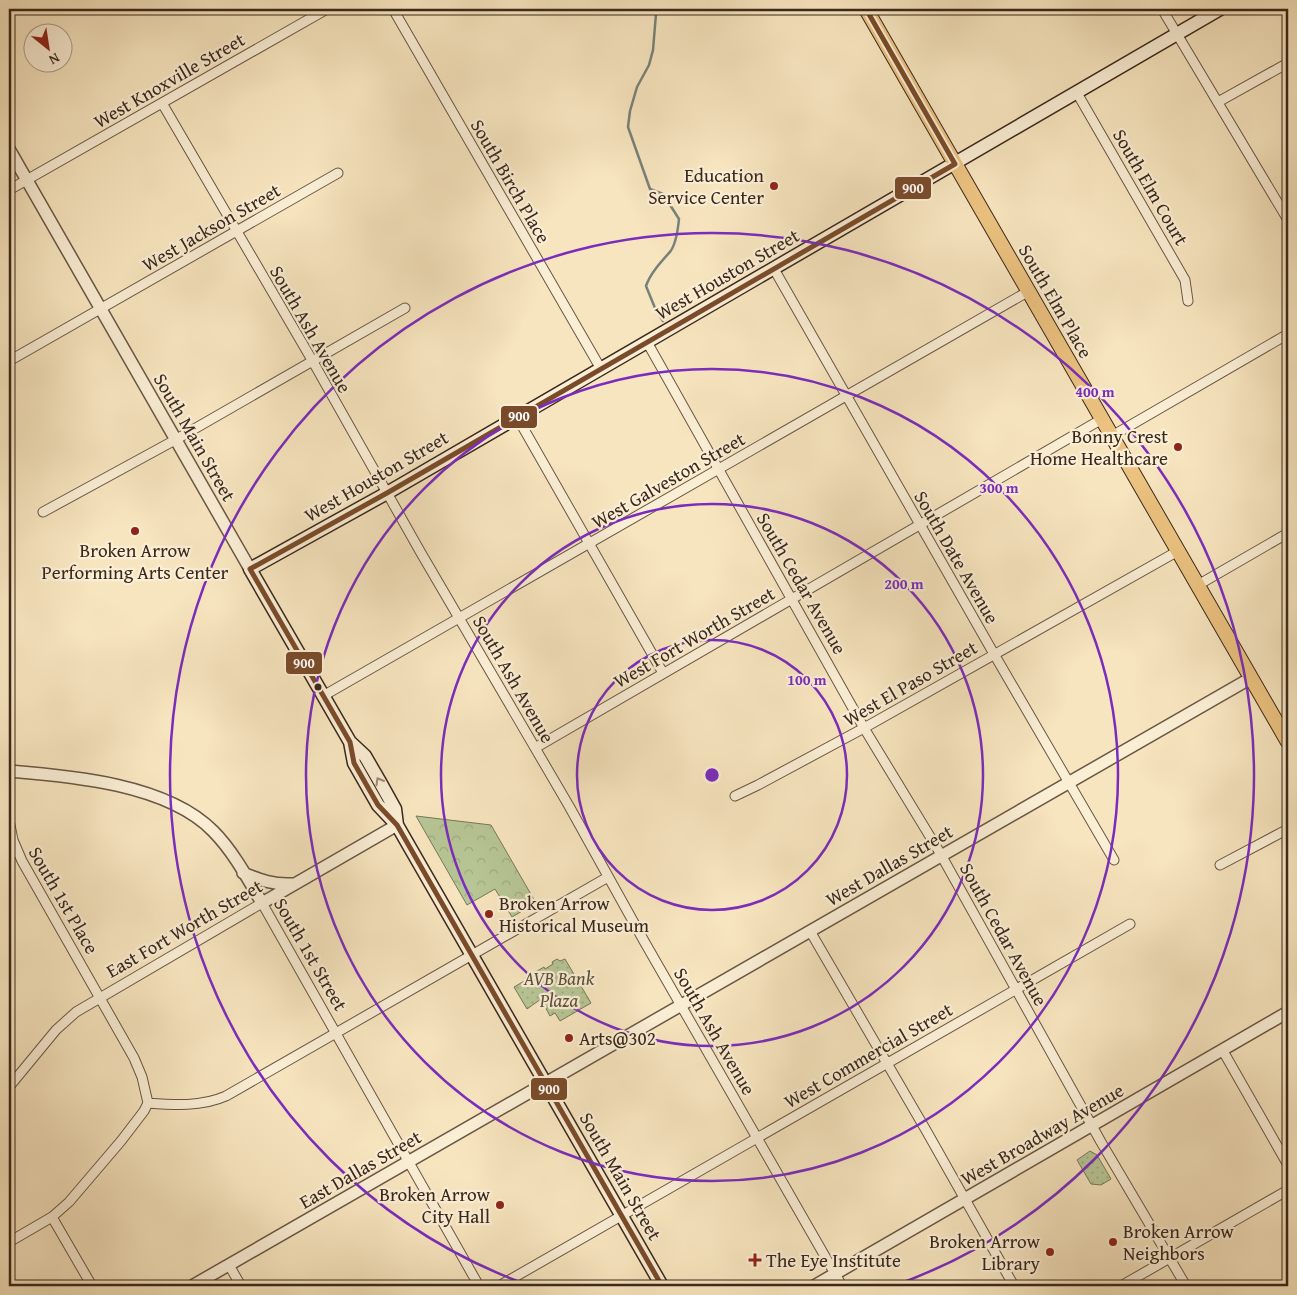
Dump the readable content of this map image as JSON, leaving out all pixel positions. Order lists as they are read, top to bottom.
{
  "streets": {
    "main road": ["West Houston Street", "South Elm Place", "South Main Street"],
    "street": [
      "West Knoxville Street",
      "South Birch Place",
      "South Elm Court",
      "West Jackson Street",
      "South Ash Avenue",
      "West Galveston Street",
      "South Date Avenue",
      "South Cedar Avenue",
      "West Fort Worth Street",
      "West El Paso Street",
      "West Dallas Street",
      "South 1st Place",
      "East Fort Worth Street",
      "South 1st Street",
      "West Commercial Street",
      "West Broadway Avenue",
      "East Dallas Street"
    ]
  },
  "crossings": [
    ["West Knoxville Street", "South Ash Avenue"],
    ["West Knoxville Street", "South Main Street"],
    ["South Birch Place", "West Houston Street"],
    ["South Elm Court", "West Houston Street"],
    ["West Jackson Street", "South Ash Avenue"],
    ["West Jackson Street", "South Main Street"],
    ["West Houston Street", "South Elm Place"],
    ["West Houston Street", "South Ash Avenue"],
    ["West Houston Street", "South Main Street"],
    ["West Houston Street", "South Date Avenue"],
    ["West Houston Street", "South Cedar Avenue"],
    ["South Elm Place", "West Galveston Street"],
    ["South Elm Place", "West Fort Worth Street"],
    ["South Elm Place", "West El Paso Street"],
    ["South Elm Place", "West Dallas Street"],
    ["South Ash Avenue", "West Galveston Street"],
    ["South Ash Avenue", "West Fort Worth Street"],
    ["South Ash Avenue", "West Dallas Street"],
    ["South Ash Avenue", "West Commercial Street"],
    ["South Ash Avenue", "West Broadway Avenue"],
    ["South Main Street", "West Galveston Street"],
    ["South Main Street", "West Dallas Street"],
    ["South Main Street", "East Fort Worth Street"],
    ["South Main Street", "West Commercial Street"],
    ["South Main Street", "East Dallas Street"],
    ["West Galveston Street", "South Date Avenue"],
    ["West Galveston Street", "South Cedar Avenue"],
    ["South Date Avenue", "West Fort Worth Street"],
    ["South Date Avenue", "West El Paso Street"],
    ["South Date Avenue", "West Dallas Street"],
    ["South Cedar Avenue", "West Fort Worth Street"],
    ["South Cedar Avenue", "West El Paso Street"],
    ["South Cedar Avenue", "West Dallas Street"],
    ["South Cedar Avenue", "West Commercial Street"],
    ["South Cedar Avenue", "West Broadway Avenue"],
    ["West Dallas Street", "East Dallas Street"],
    ["South 1st Place", "East Fort Worth Street"],
    ["East Fort Worth Street", "South 1st Street"],
    ["South 1st Street", "East Dallas Street"]
  ],
  "parks": ["AVB Bank Plaza"],
  "places": {
    "other": [
      "Education Service Center",
      "Bonny Crest Home Healthcare",
      "Broken Arrow Performing Arts Center",
      "Broken Arrow Historical Museum",
      "Arts@302",
      "Broken Arrow City Hall",
      "Broken Arrow Neighbors",
      "Broken Arrow Library"
    ],
    "health": ["The Eye Institute"]
  },
  "lines": ["transit line 900"],
  "north": "bottom right",
  "rings": [
    "400 m",
    "300 m",
    "200 m",
    "100 m"
  ]
}
